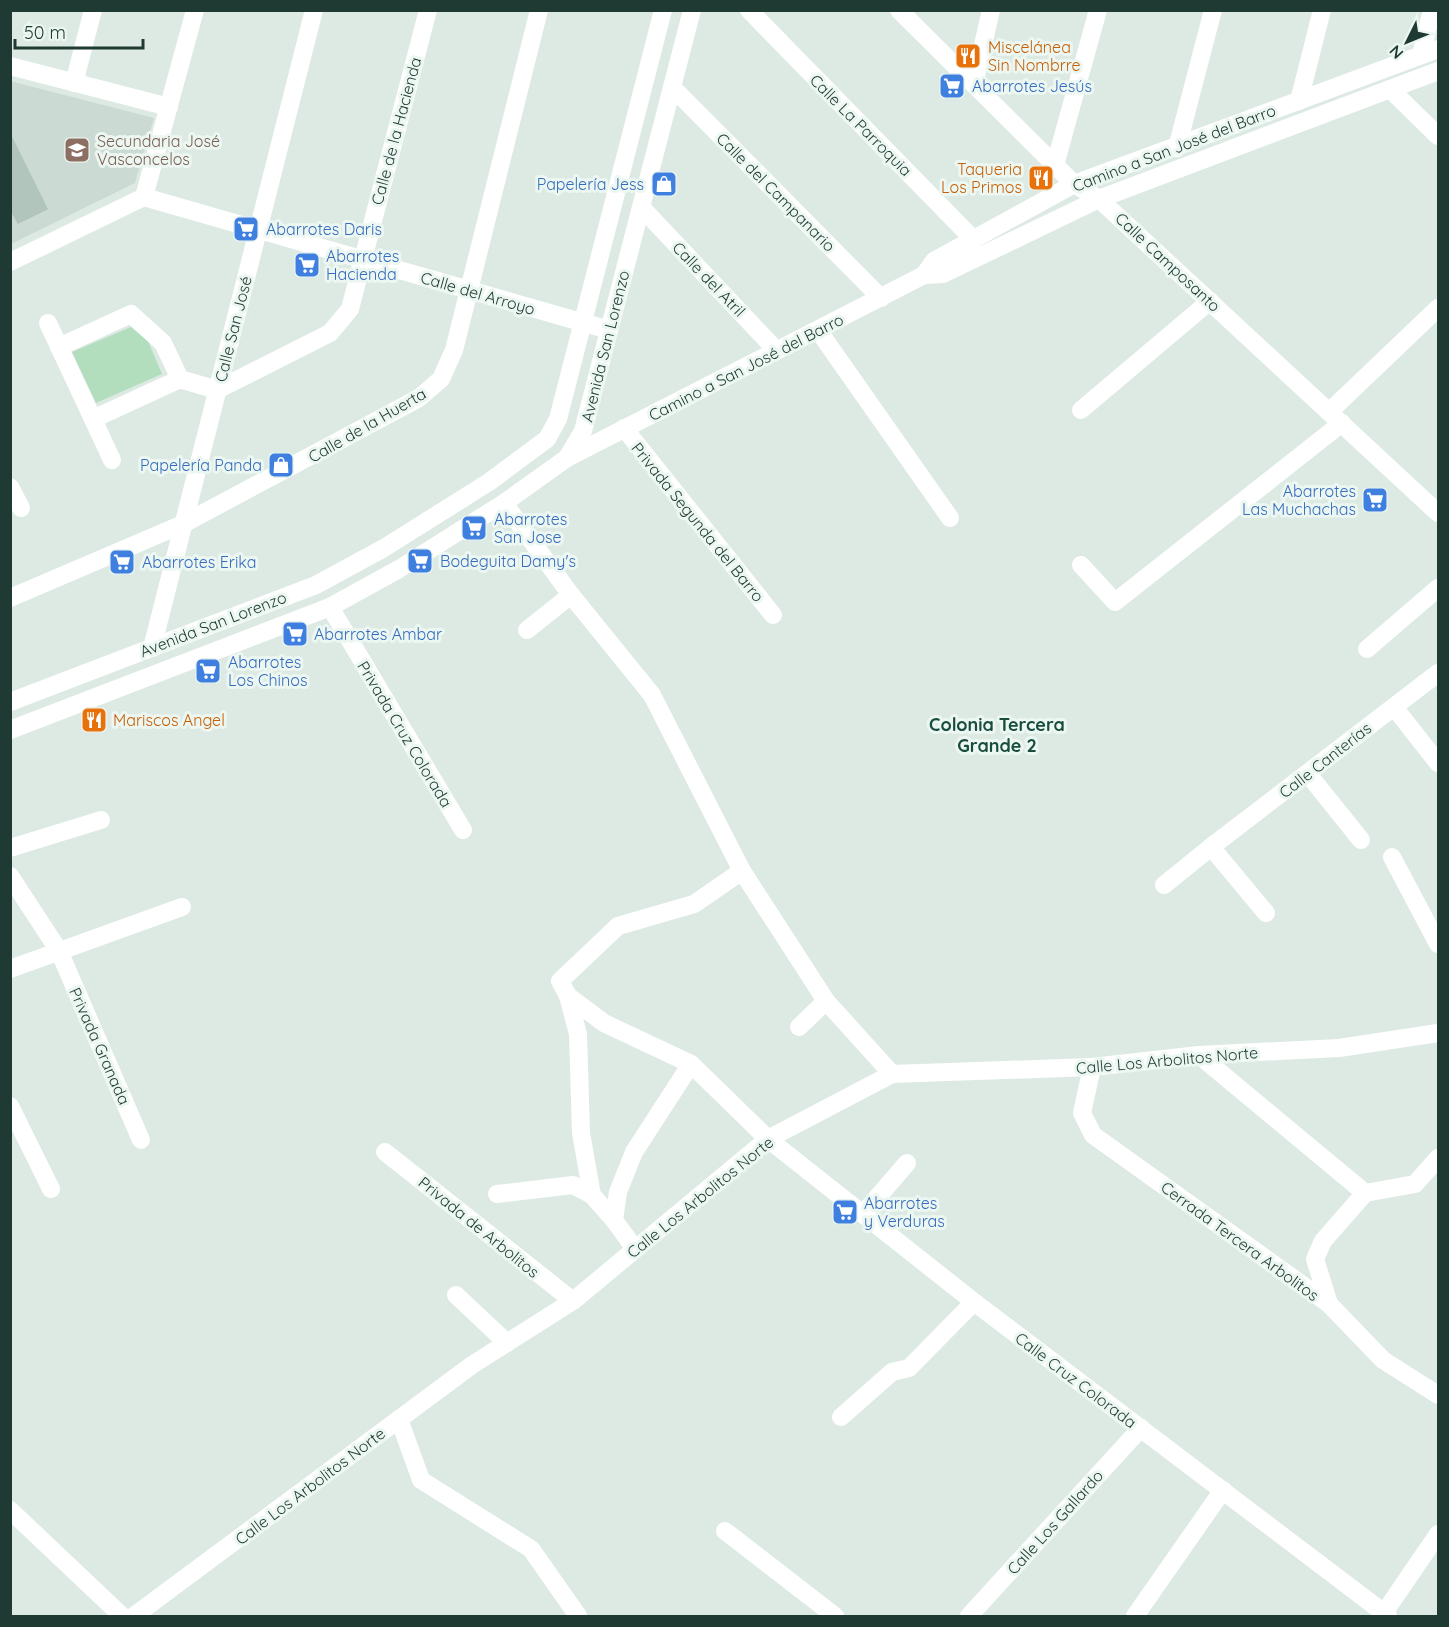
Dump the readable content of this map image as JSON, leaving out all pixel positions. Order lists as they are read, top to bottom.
{
  "streets": {
    "street": [
      "Calle La Parroquia",
      "Calle de la Hacienda",
      "Camino a San José del Barro",
      "Calle del Campanario",
      "Calle Camposanto",
      "Calle del Atril",
      "Calle del Arroyo",
      "Calle San José",
      "Avenida San Lorenzo",
      "Calle de la Huerta",
      "Privada Segunda del Barro",
      "Privada Cruz Colorada",
      "Calle Canterías",
      "Privada Granada",
      "Calle Los Arbolitos Norte",
      "Privada de Arbolitos",
      "Cerrada Tercera Arbolitos",
      "Calle Cruz Colorada",
      "Calle Los Gallardo"
    ]
  },
  "crossings": [
    ["Calle La Parroquia", "Camino a San José del Barro"],
    ["Calle de la Hacienda", "Calle del Arroyo"],
    ["Calle de la Hacienda", "Calle San José"],
    ["Camino a San José del Barro", "Calle del Campanario"],
    ["Camino a San José del Barro", "Calle Camposanto"],
    ["Camino a San José del Barro", "Calle del Atril"],
    ["Camino a San José del Barro", "Avenida San Lorenzo"],
    ["Camino a San José del Barro", "Privada Segunda del Barro"],
    ["Calle del Campanario", "Avenida San Lorenzo"],
    ["Calle del Atril", "Avenida San Lorenzo"],
    ["Calle del Arroyo", "Calle San José"],
    ["Calle del Arroyo", "Avenida San Lorenzo"],
    ["Calle del Arroyo", "Calle de la Huerta"],
    ["Calle San José", "Avenida San Lorenzo"],
    ["Calle San José", "Calle de la Huerta"],
    ["Avenida San Lorenzo", "Privada Cruz Colorada"],
    ["Calle Los Arbolitos Norte", "Privada de Arbolitos"],
    ["Calle Los Arbolitos Norte", "Cerrada Tercera Arbolitos"],
    ["Calle Los Arbolitos Norte", "Calle Cruz Colorada"],
    ["Calle Cruz Colorada", "Calle Los Gallardo"]
  ],
  "districts": ["Colonia Tercera Grande 2"],
  "places": {
    "restaurant": ["Miscelánea Sin Nombrre", "Taqueria Los Primos", "Mariscos Angel"],
    "supermarket": [
      "Abarrotes Jesús",
      "Abarrotes Daris",
      "Abarrotes Hacienda",
      "Abarrotes Las Muchachas",
      "Abarrotes San Jose",
      "Bodeguita Damy's",
      "Abarrotes Erika",
      "Abarrotes Ambar",
      "Abarrotes Los Chinos",
      "Abarrotes y Verduras"
    ],
    "school or university": ["Secundaria José Vasconcelos"],
    "shop": ["Papelería Jess", "Papelería Panda"]
  },
  "scale_bar": "50 m",
  "north": "bottom left"
}
